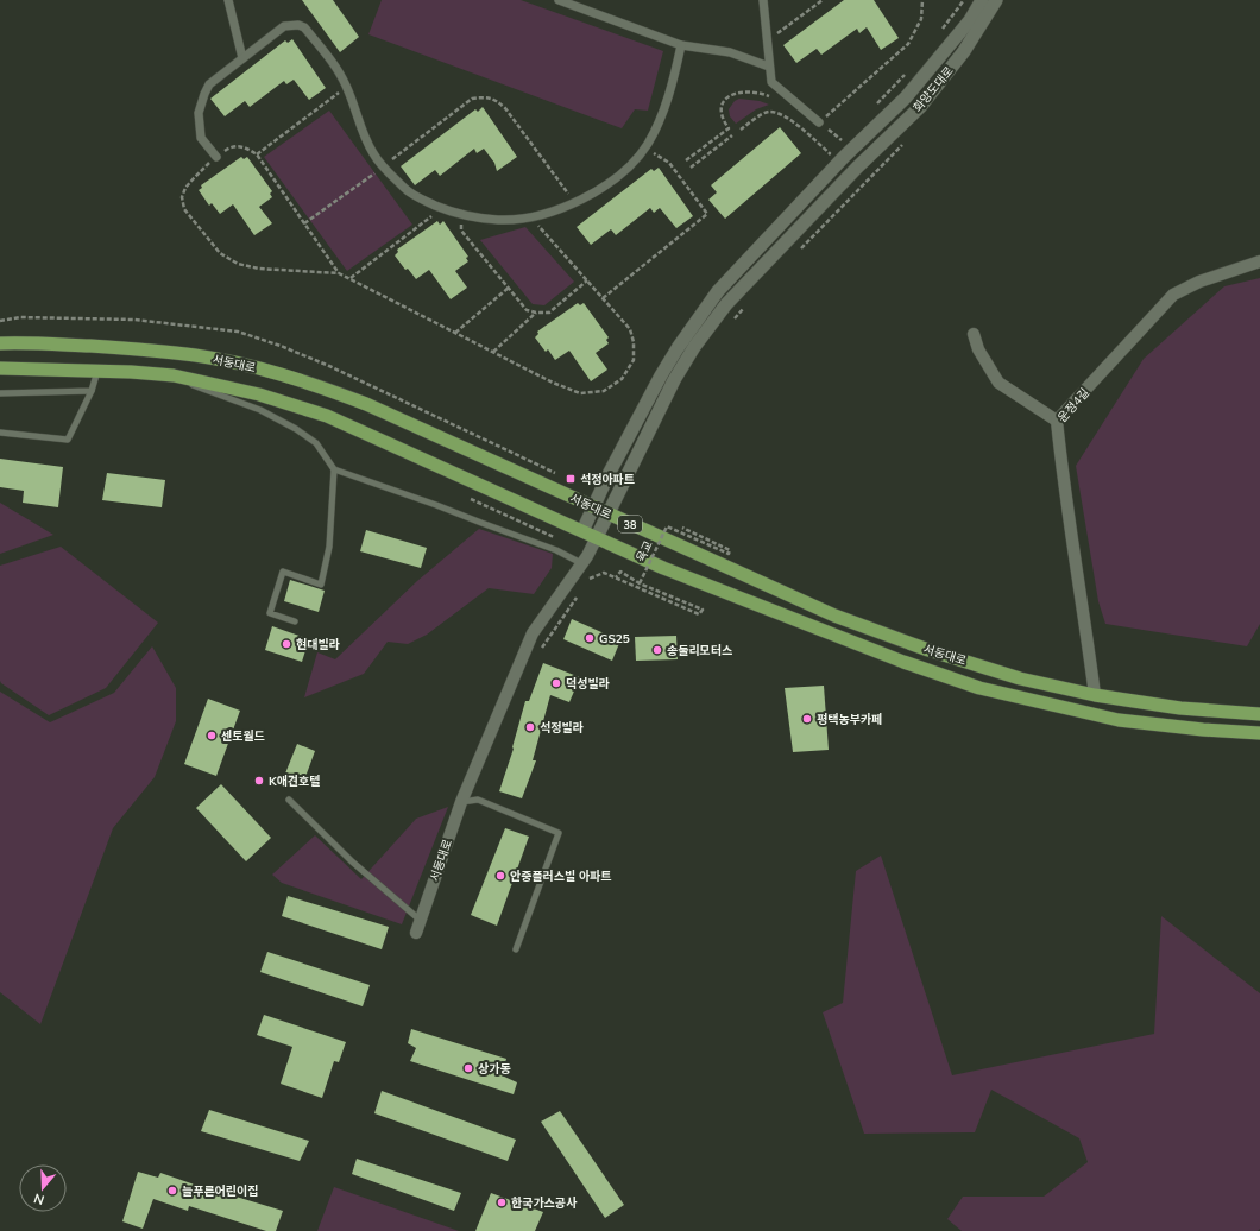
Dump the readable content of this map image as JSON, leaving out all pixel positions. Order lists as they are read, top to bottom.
{
  "streets": {
    "main road": ["서동대로", "38"],
    "street": ["화양도대로", "운정4길"],
    "path": ["육교"]
  },
  "crossings": [
    ["화양도대로", "서동대로"],
    ["서동대로", "운정4길"]
  ],
  "places": {
    "transit": ["석정아파트"],
    "other": [
      "GS25",
      "현대빌라",
      "송둘리모터스",
      "덕성빌라",
      "평택농부카페",
      "석정빌라",
      "센토월드",
      "K애견호텔",
      "안중플러스빌 아파트",
      "상가동",
      "늘푸른어린이집",
      "한국가스공사"
    ]
  },
  "north": "bottom"
}
